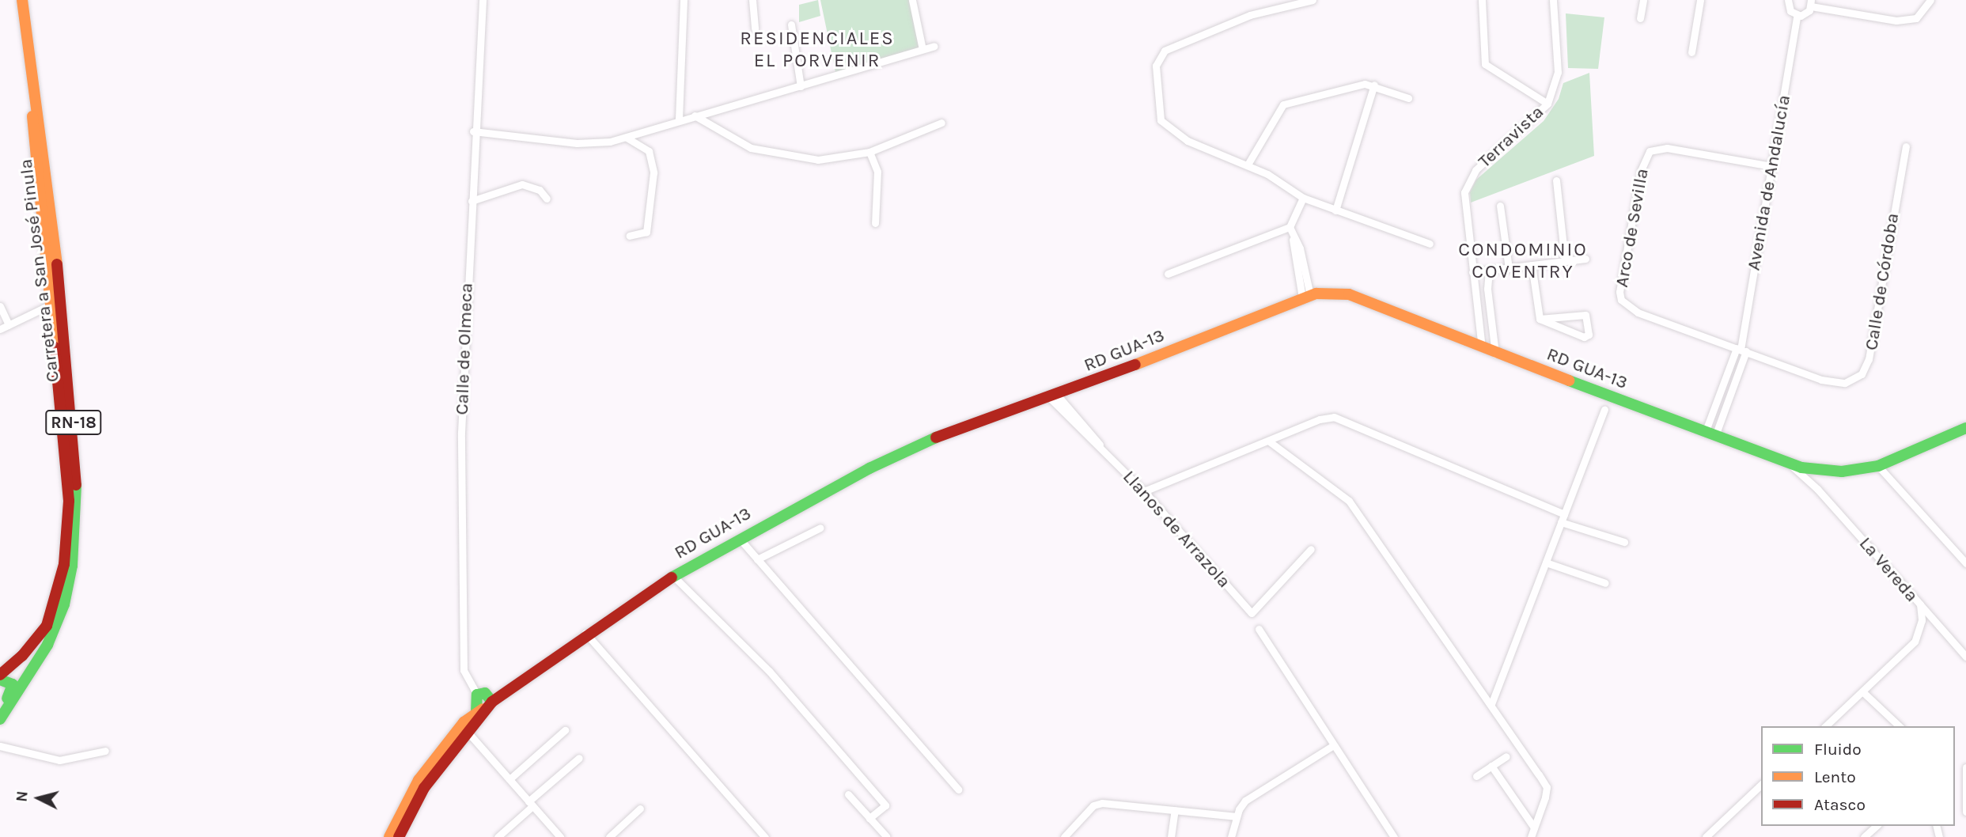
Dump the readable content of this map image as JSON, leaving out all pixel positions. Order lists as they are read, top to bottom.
{
  "streets": {
    "main road": ["Carretera a San José Pinula", "RD GUA-13", "RN-18"],
    "street": [
      "Terravista",
      "Avenida de Andalucía",
      "Arco de Sevilla",
      "Calle de Córdoba",
      "Calle de Olmeca",
      "Llanos de Arrazola",
      "La Vereda"
    ]
  },
  "crossings": [
    ["Terravista", "RD GUA-13"],
    ["Avenida de Andalucía", "Arco de Sevilla"],
    ["Avenida de Andalucía", "Calle de Córdoba"],
    ["Avenida de Andalucía", "RD GUA-13"],
    ["Arco de Sevilla", "Calle de Córdoba"],
    ["Calle de Olmeca", "RD GUA-13"],
    ["RD GUA-13", "Llanos de Arrazola"],
    ["RD GUA-13", "La Vereda"]
  ],
  "districts": ["RESIDENCIALES EL PORVENIR", "CONDOMINIO COVENTRY"],
  "legend": ["Fluido", "Lento", "Atasco"],
  "north": "left"
}
